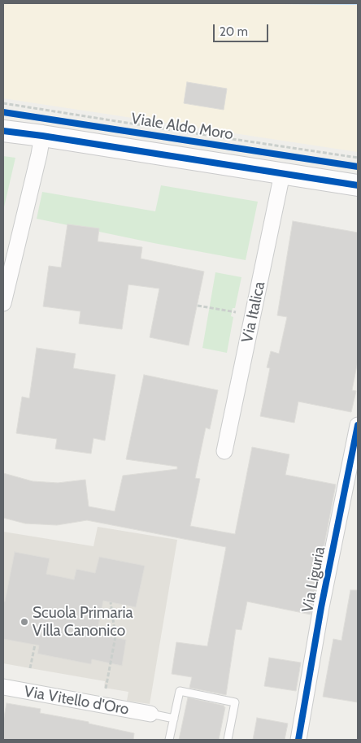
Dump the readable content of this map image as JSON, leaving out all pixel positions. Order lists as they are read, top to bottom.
{
  "streets": {
    "street": [
      "Viale Aldo Moro",
      "Via Italica",
      "Via Liguria",
      "Via Vitello d'Oro"
    ]
  },
  "crossings": [
    ["Viale Aldo Moro", "Via Italica"]
  ],
  "places": ["Scuola Primaria Villa Canonico"],
  "scale_bar": "20 m"
}
